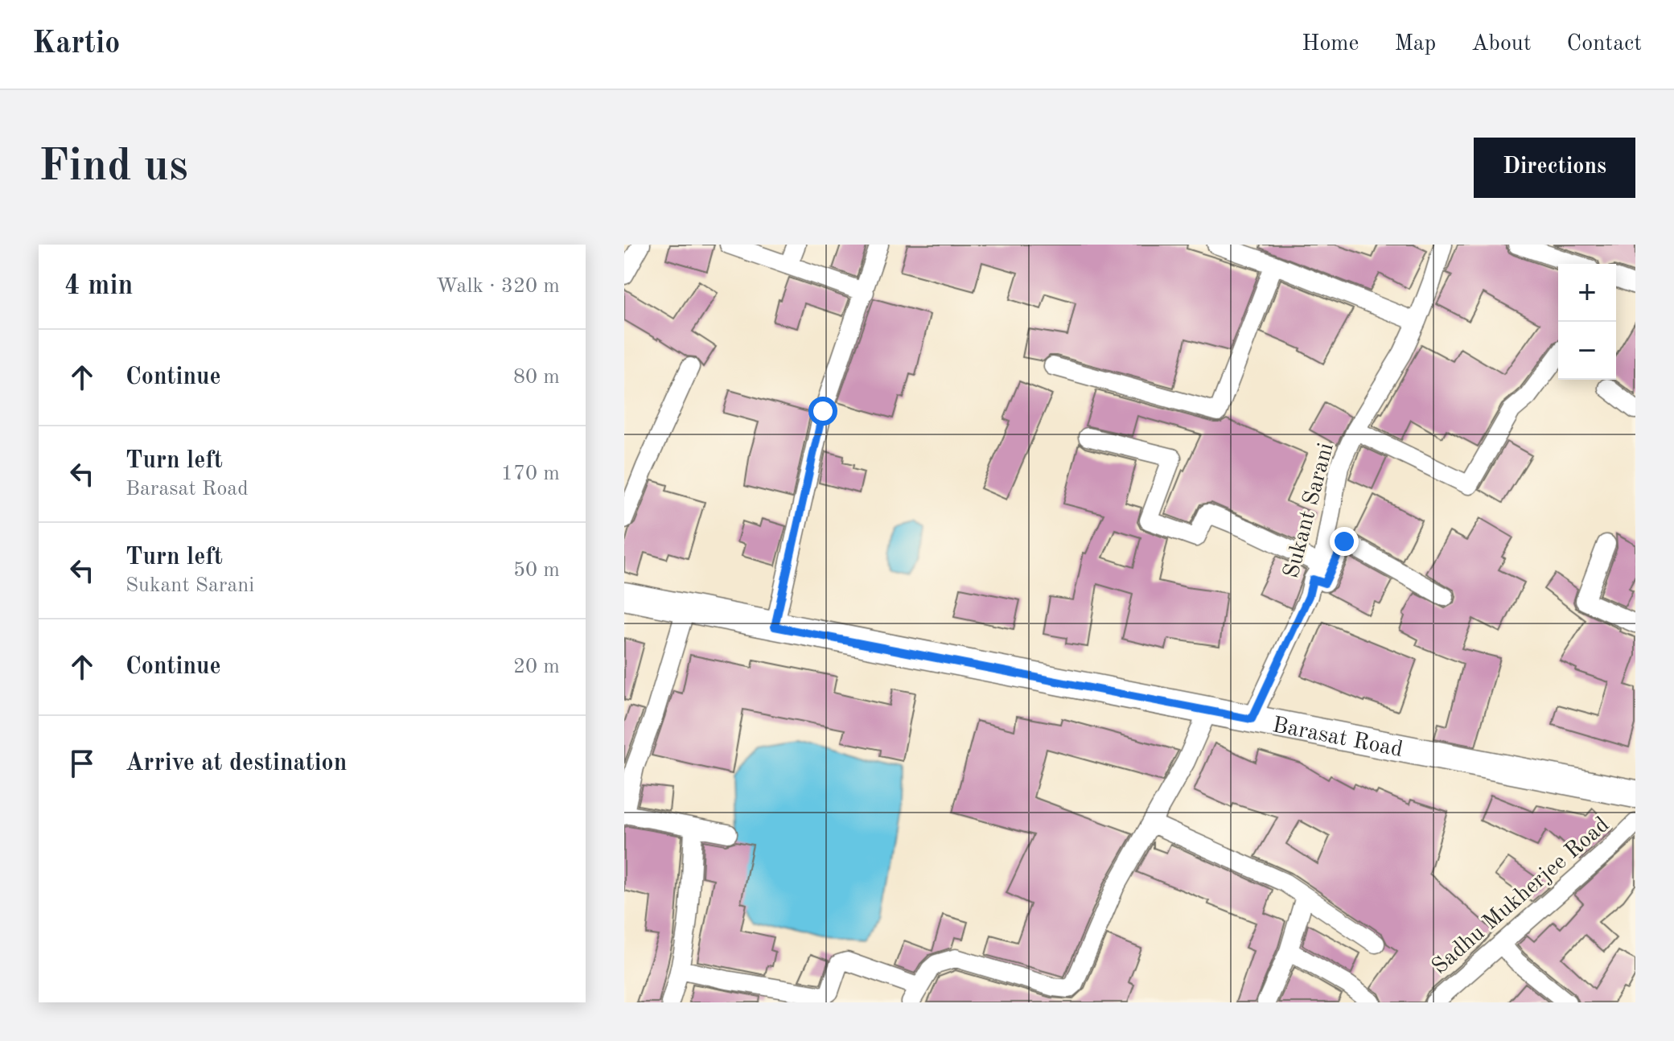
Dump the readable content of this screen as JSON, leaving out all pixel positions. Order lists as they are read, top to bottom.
{
  "streets": {
    "main road": ["Barasat Road"],
    "street": ["Sukant Sarani", "Sadhu Mukherjee Road"]
  },
  "crossings": [
    ["Sukant Sarani", "Barasat Road"]
  ],
  "page": {
    "header": "Kartio",
    "nav": [
      "Home",
      "Map",
      "About",
      "Contact"
    ],
    "buttons": "Directions",
    "title": "Find us",
    "heading": ["4 min", "Walk · 320 m"],
    "map_buttons": ["+", "−"],
    "list": [
      ["Continue", "80 m"],
      ["Turn left", "Barasat Road", "170 m"],
      ["Turn left", "Sukant Sarani", "50 m"],
      ["Continue", "20 m"],
      "Arrive at destination"
    ]
  }
}
